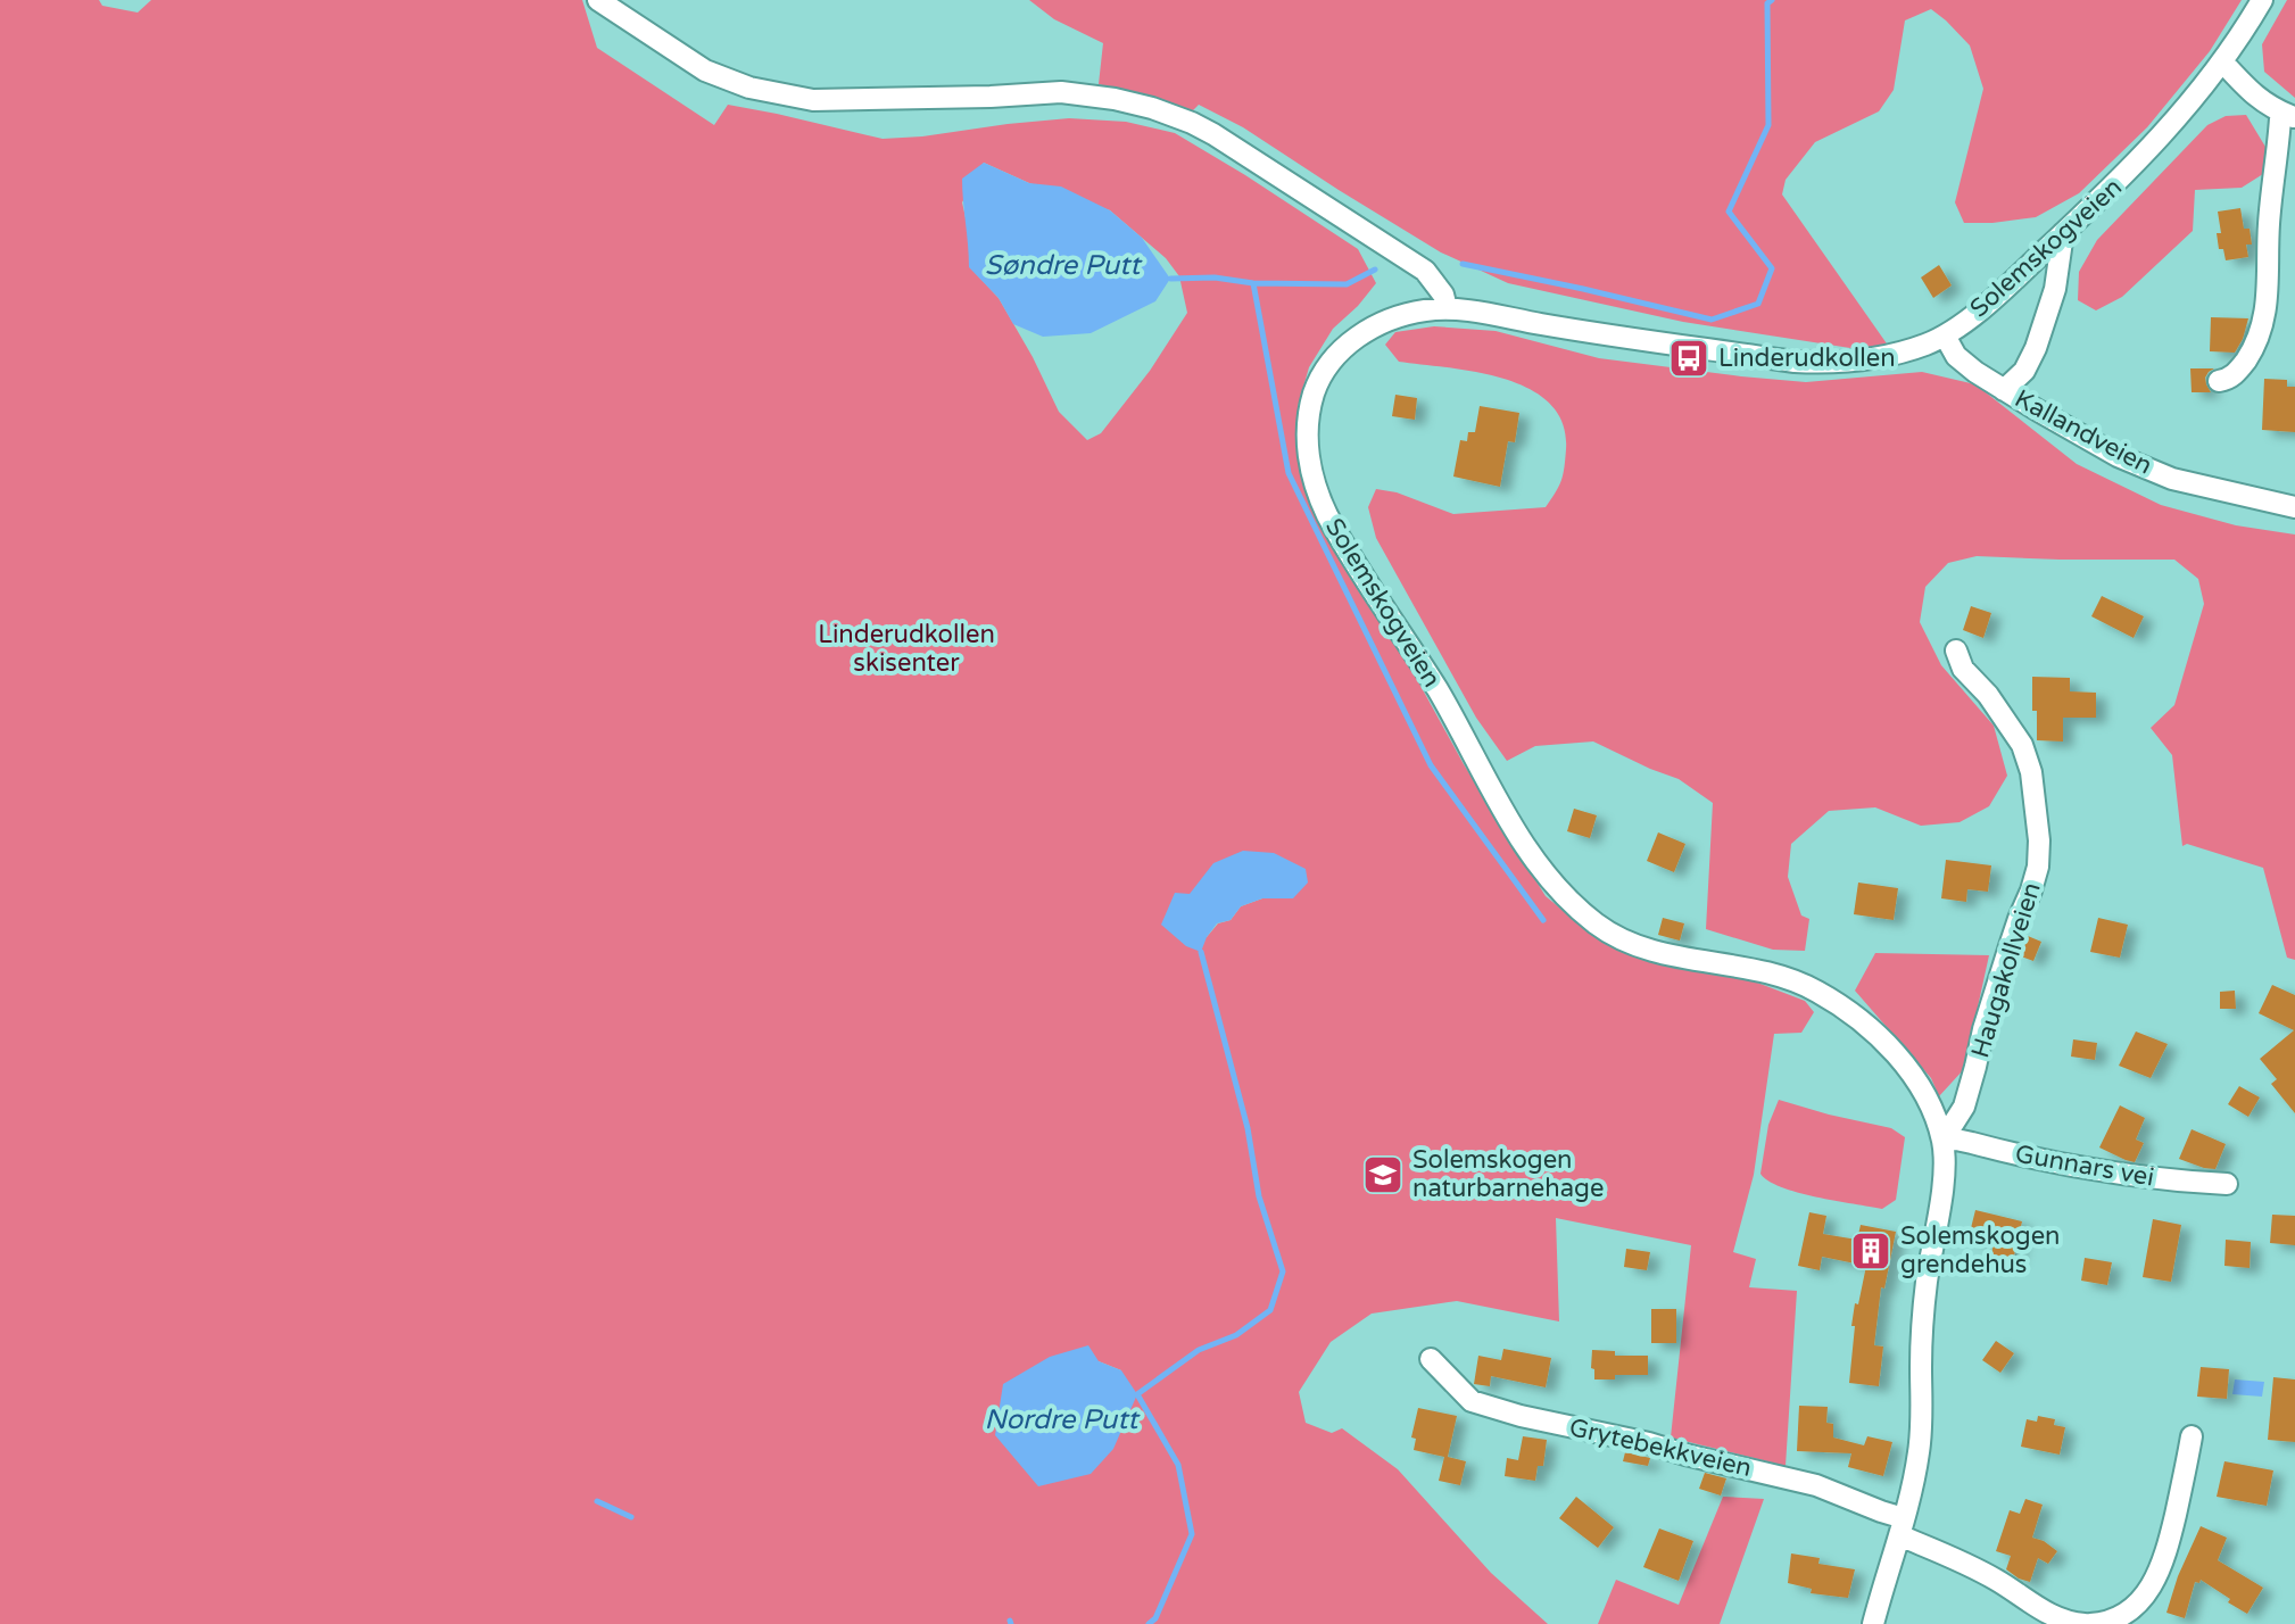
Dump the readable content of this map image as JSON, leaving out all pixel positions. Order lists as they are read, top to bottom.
{
  "streets": {
    "street": [
      "Solemskogveien",
      "Kallandveien",
      "Haugakollveien",
      "Gunnars vei",
      "Grytebekkveien"
    ]
  },
  "crossings": [
    ["Solemskogveien", "Kallandveien"],
    ["Solemskogveien", "Haugakollveien"],
    ["Solemskogveien", "Gunnars vei"],
    ["Solemskogveien", "Grytebekkveien"],
    ["Haugakollveien", "Gunnars vei"]
  ],
  "water": ["Søndre Putt", "Nordre Putt"],
  "parks": ["Linderudkollen skisenter"],
  "places": {
    "bus stop": ["Linderudkollen"],
    "school or university": ["Solemskogen naturbarnehage"],
    "building": ["Solemskogen grendehus"]
  }
}
